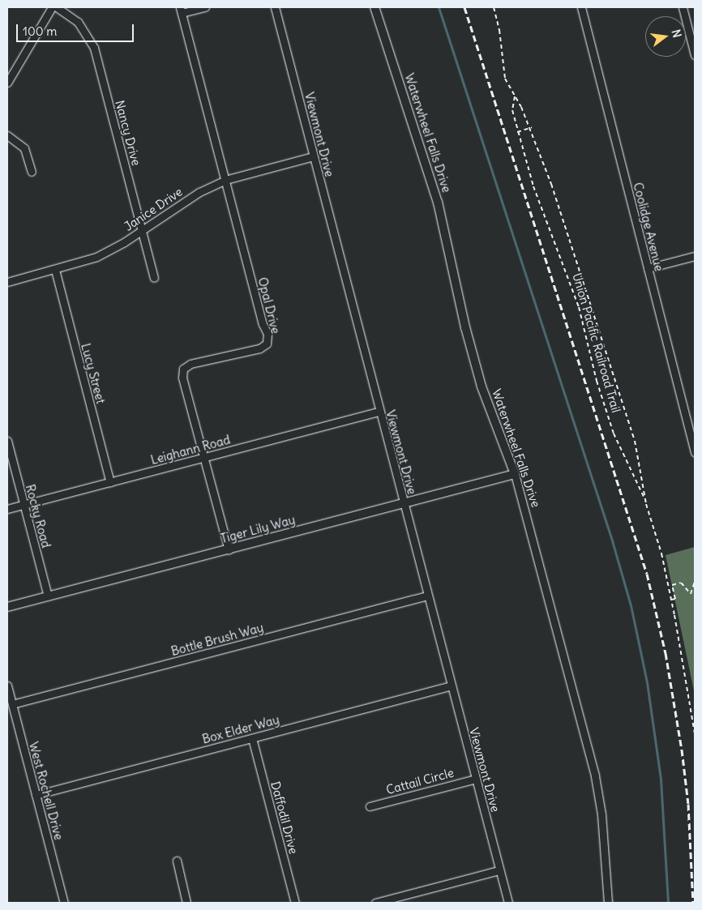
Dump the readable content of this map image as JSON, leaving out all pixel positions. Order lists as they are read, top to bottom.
{
  "streets": {
    "street": [
      "Nancy Drive",
      "Waterwheel Falls Drive",
      "Viewmont Drive",
      "Janice Drive",
      "Coolidge Avenue",
      "Opal Drive",
      "Lucy Street",
      "Leighann Road",
      "Rocky Road",
      "Tiger Lily Way",
      "Bottle Brush Way",
      "Box Elder Way",
      "Cattail Circle",
      "West Rochell Drive",
      "Daffodil Drive"
    ],
    "path": ["Union Pacific Railroad Trail"]
  },
  "crossings": [
    ["Nancy Drive", "Janice Drive"],
    ["Waterwheel Falls Drive", "Tiger Lily Way"],
    ["Viewmont Drive", "Janice Drive"],
    ["Viewmont Drive", "Leighann Road"],
    ["Viewmont Drive", "Tiger Lily Way"],
    ["Viewmont Drive", "Bottle Brush Way"],
    ["Viewmont Drive", "Box Elder Way"],
    ["Viewmont Drive", "Cattail Circle"],
    ["Janice Drive", "Opal Drive"],
    ["Janice Drive", "Lucy Street"],
    ["Opal Drive", "Leighann Road"],
    ["Opal Drive", "Tiger Lily Way"],
    ["Lucy Street", "Leighann Road"],
    ["Leighann Road", "Rocky Road"],
    ["Rocky Road", "Tiger Lily Way"],
    ["Bottle Brush Way", "West Rochell Drive"],
    ["Box Elder Way", "West Rochell Drive"],
    ["Box Elder Way", "Daffodil Drive"]
  ],
  "scale_bar": "100 m",
  "north": "right"
}
